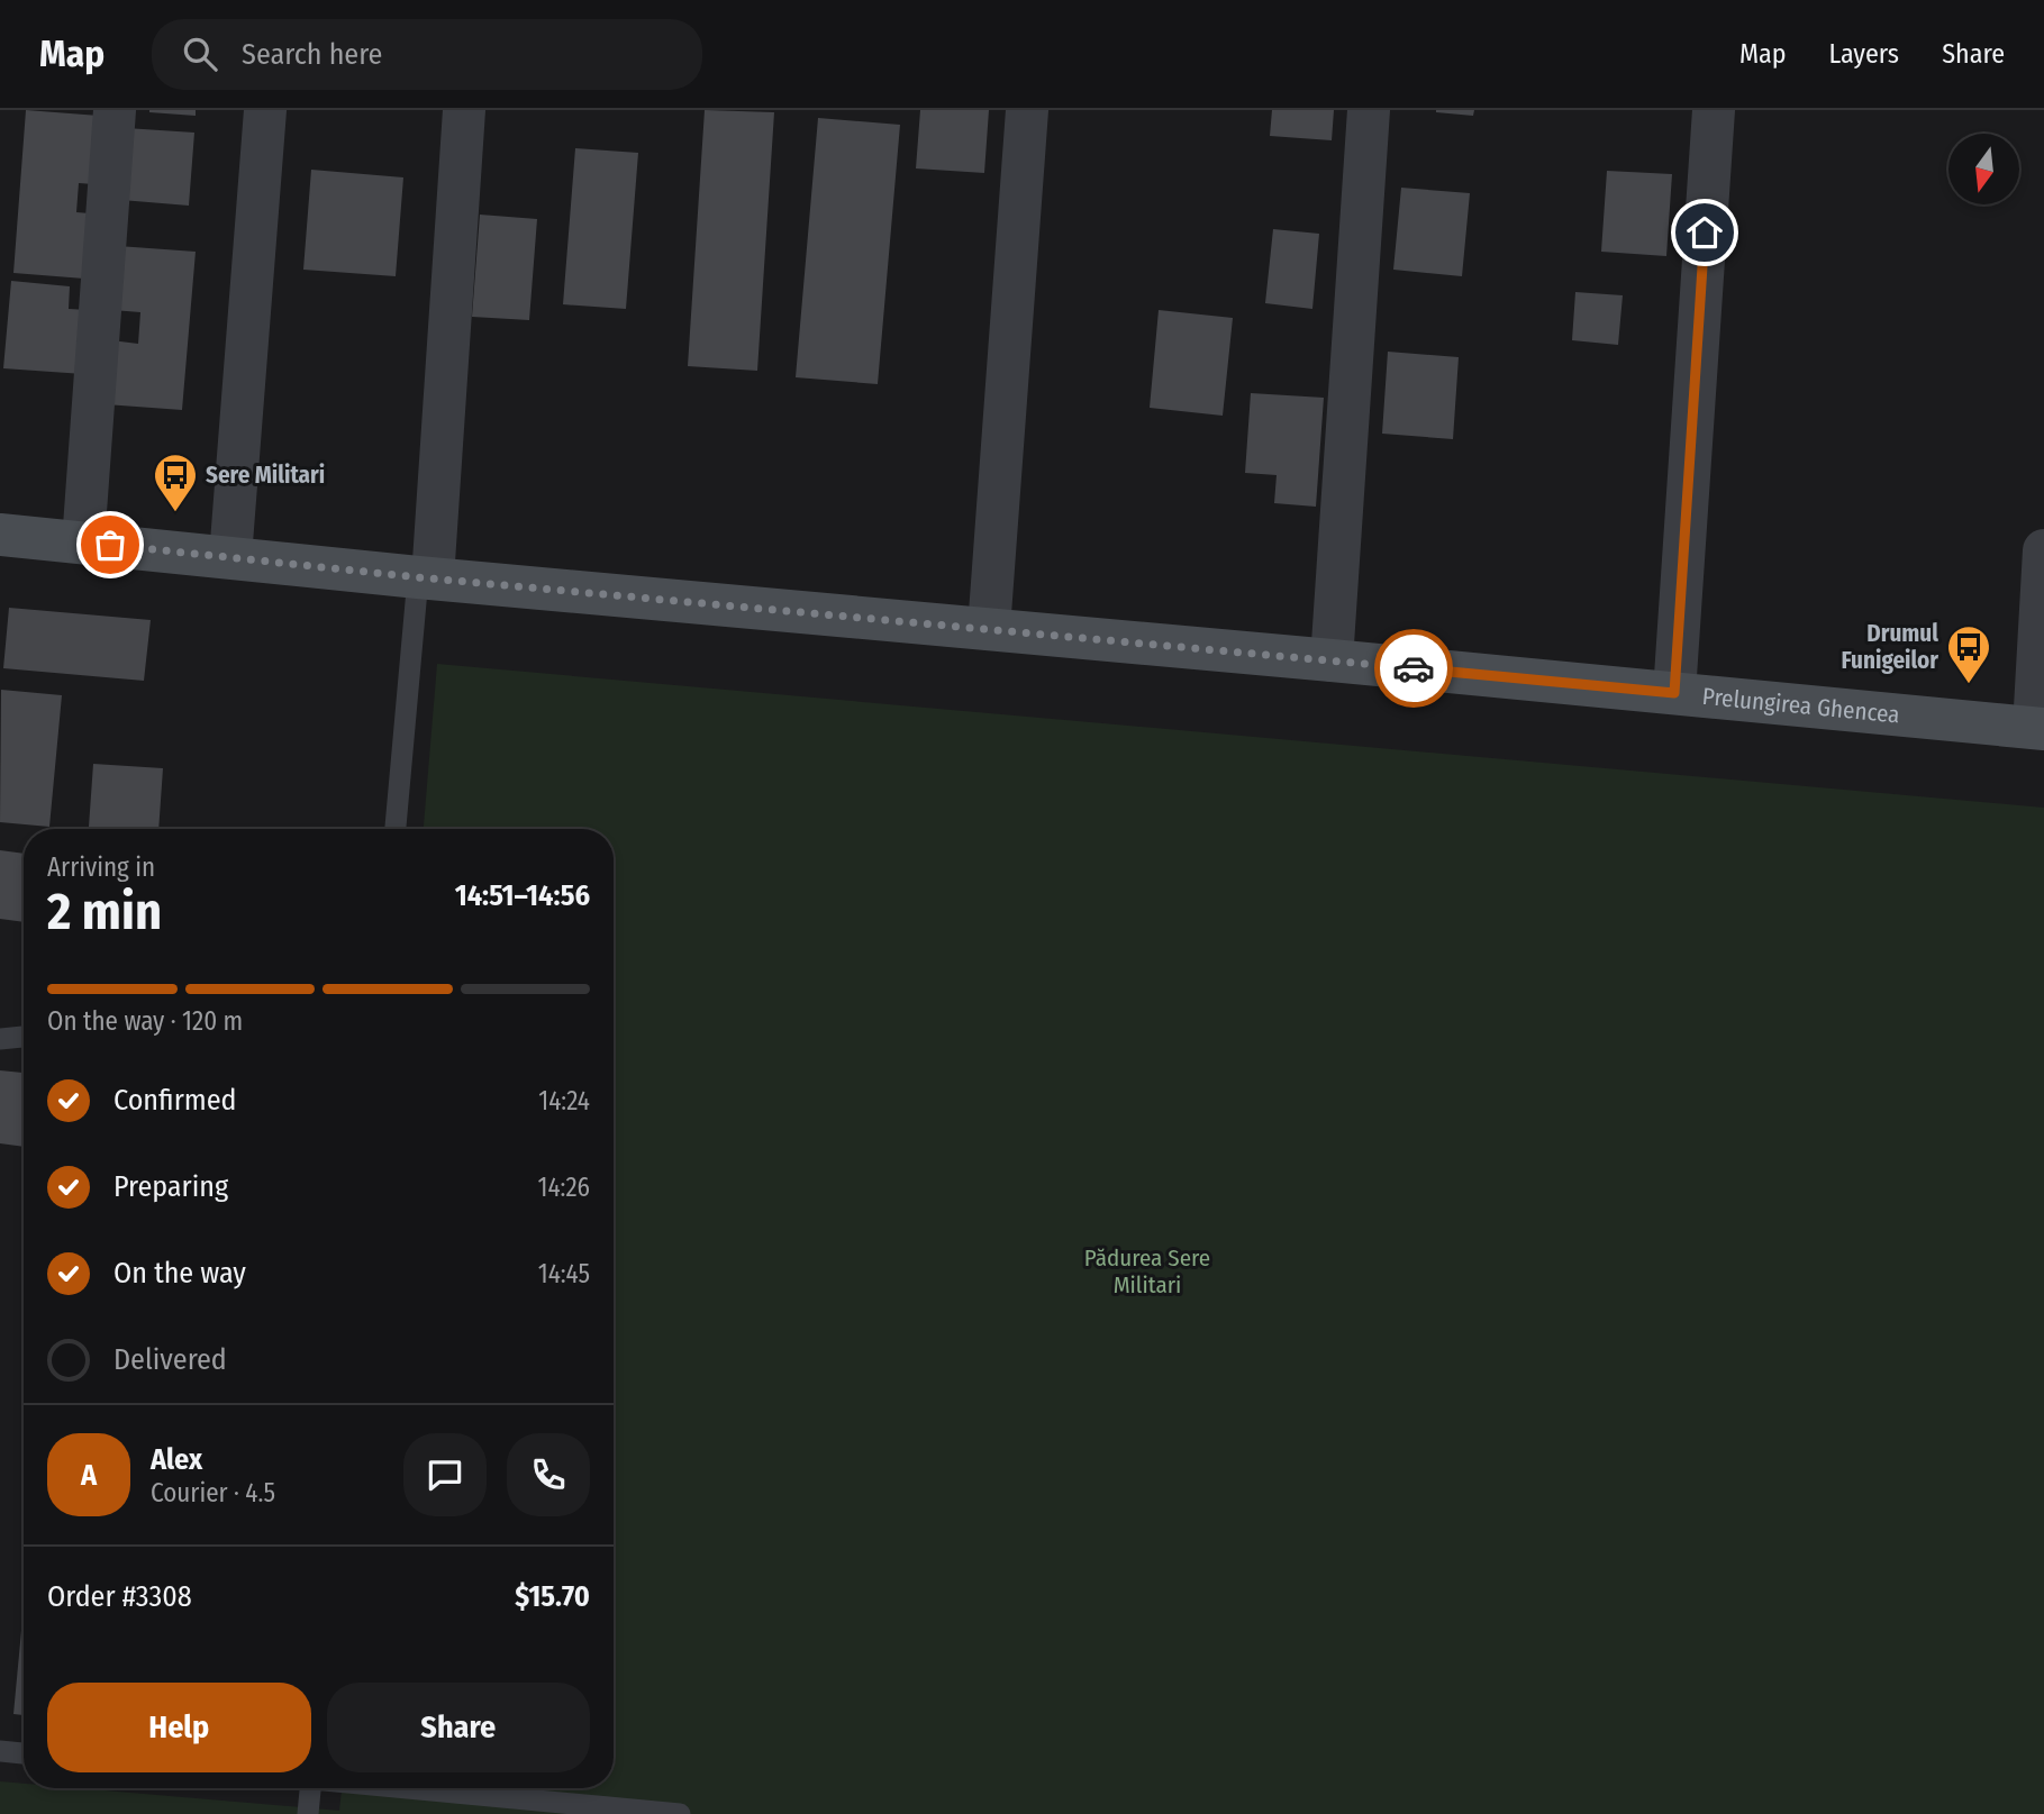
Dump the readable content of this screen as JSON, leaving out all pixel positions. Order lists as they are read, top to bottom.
{
  "streets": {
    "main road": ["Prelungirea Ghencea"]
  },
  "parks": ["Pădurea Sere Militari"],
  "places": {
    "bus stop": ["Sere Militari", "Drumul Funigeilor"]
  },
  "north": "bottom",
  "page": {
    "header": "Map",
    "search": "Search here",
    "nav": ["Map", "Layers", "Share"],
    "heading": ["2 min", "Arriving in", "14:51–14:56"],
    "panel": [
      "Alex",
      "Courier · 4.5",
      "Order #3308",
      "$15.70"
    ],
    "bar": "On the way · 120 m",
    "list": [
      ["Confirmed", "14:24"],
      ["Preparing", "14:26"],
      ["On the way", "14:45"],
      "Delivered"
    ],
    "round": "A",
    "buttons": ["Help", "Share"]
  }
}
